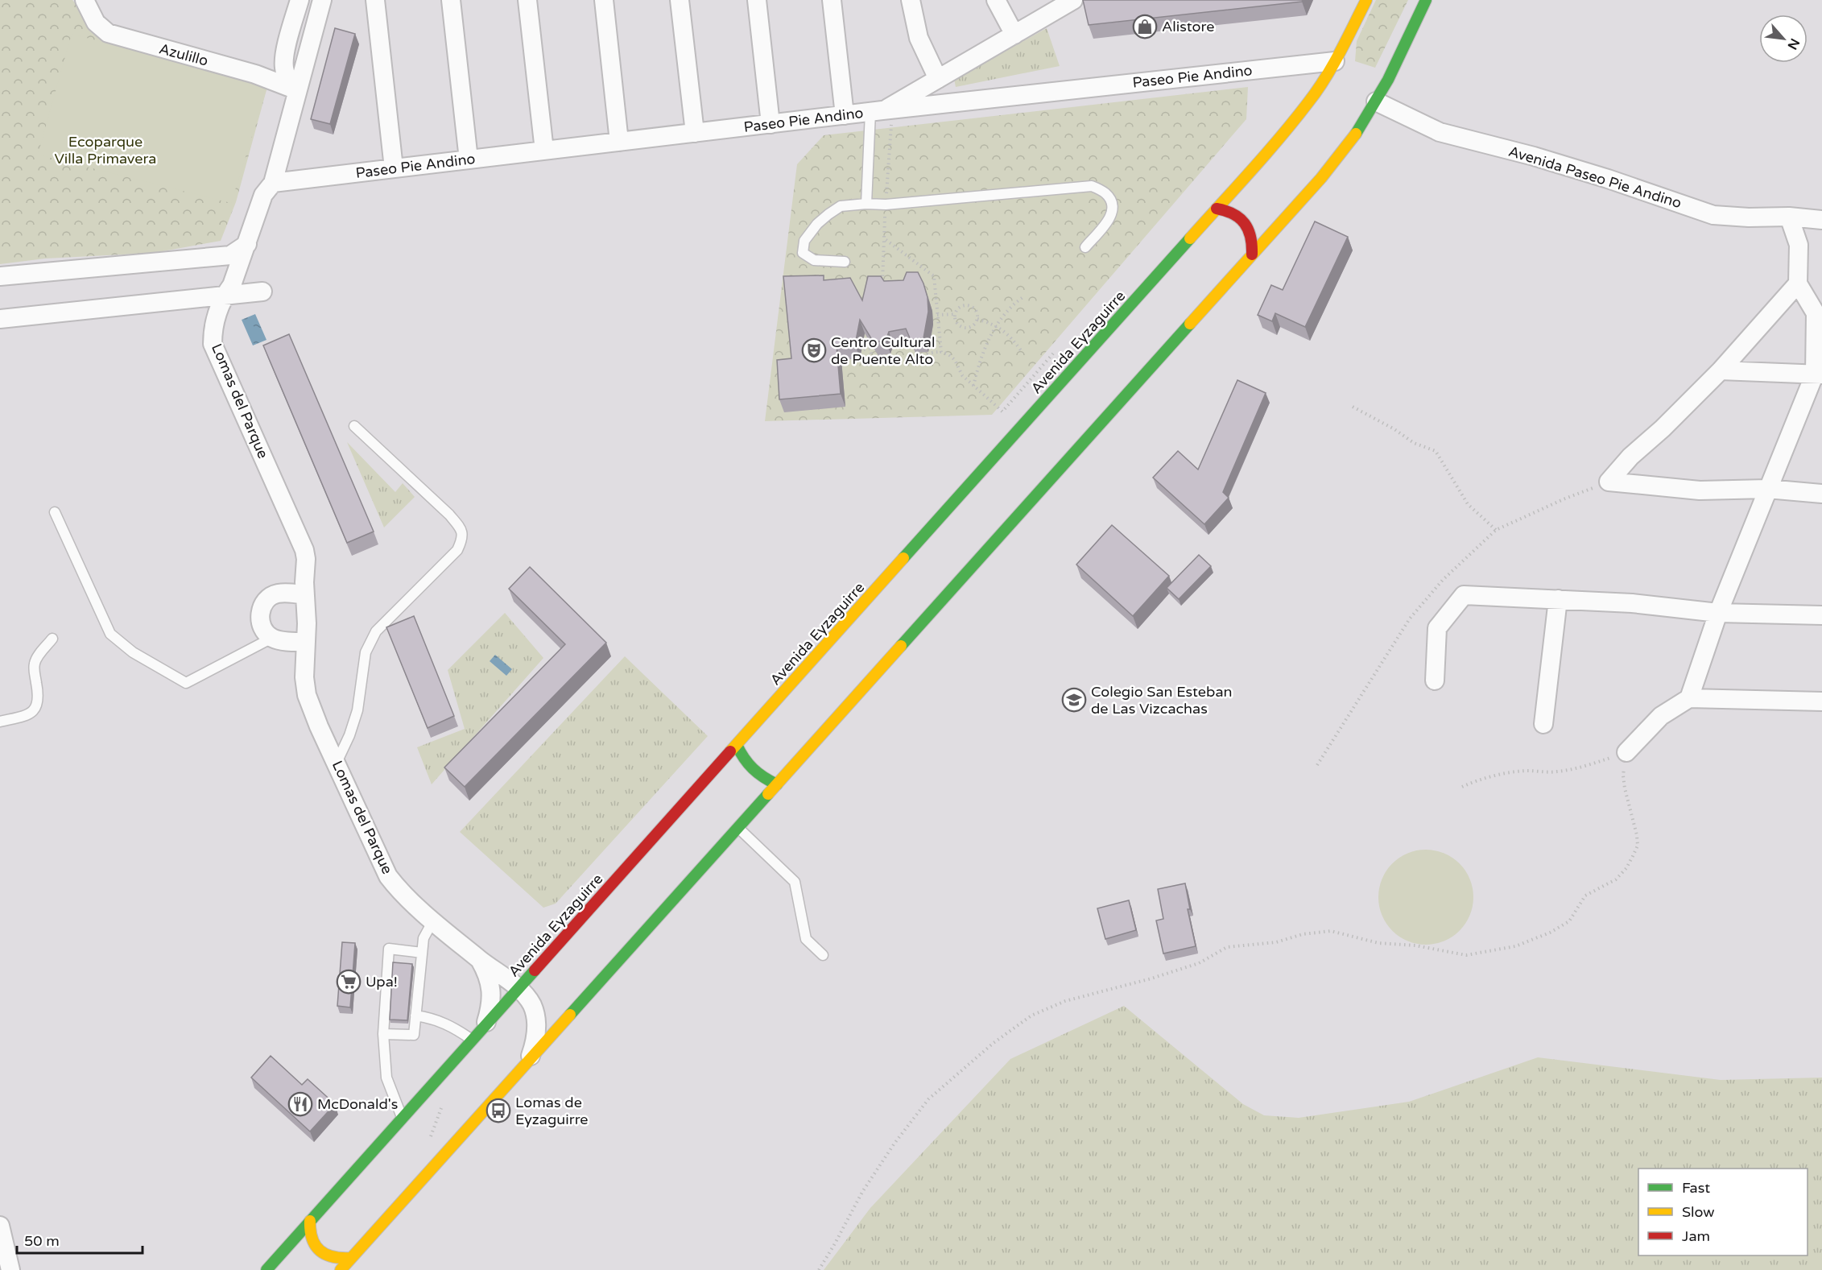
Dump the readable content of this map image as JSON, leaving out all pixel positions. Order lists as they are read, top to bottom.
{
  "streets": {
    "main road": ["Avenida Eyzaguirre"],
    "street": [
      "Azulillo",
      "Paseo Pie Andino",
      "Avenida Paseo Pie Andino",
      "Lomas del Parque"
    ]
  },
  "crossings": [
    ["Azulillo", "Lomas del Parque"],
    ["Paseo Pie Andino", "Avenida Eyzaguirre"],
    ["Paseo Pie Andino", "Lomas del Parque"],
    ["Avenida Eyzaguirre", "Lomas del Parque"]
  ],
  "parks": ["Ecoparque Villa Primavera"],
  "places": {
    "shop": ["Alistore"],
    "theatre": ["Centro Cultural de Puente Alto"],
    "school or university": ["Colegio San Esteban de Las Vizcachas"],
    "supermarket": ["Upa!"],
    "restaurant": ["McDonald's"],
    "bus stop": ["Lomas de Eyzaguirre"]
  },
  "legend": ["Fast", "Slow", "Jam"],
  "scale_bar": "50 m",
  "north": "bottom right"
}
